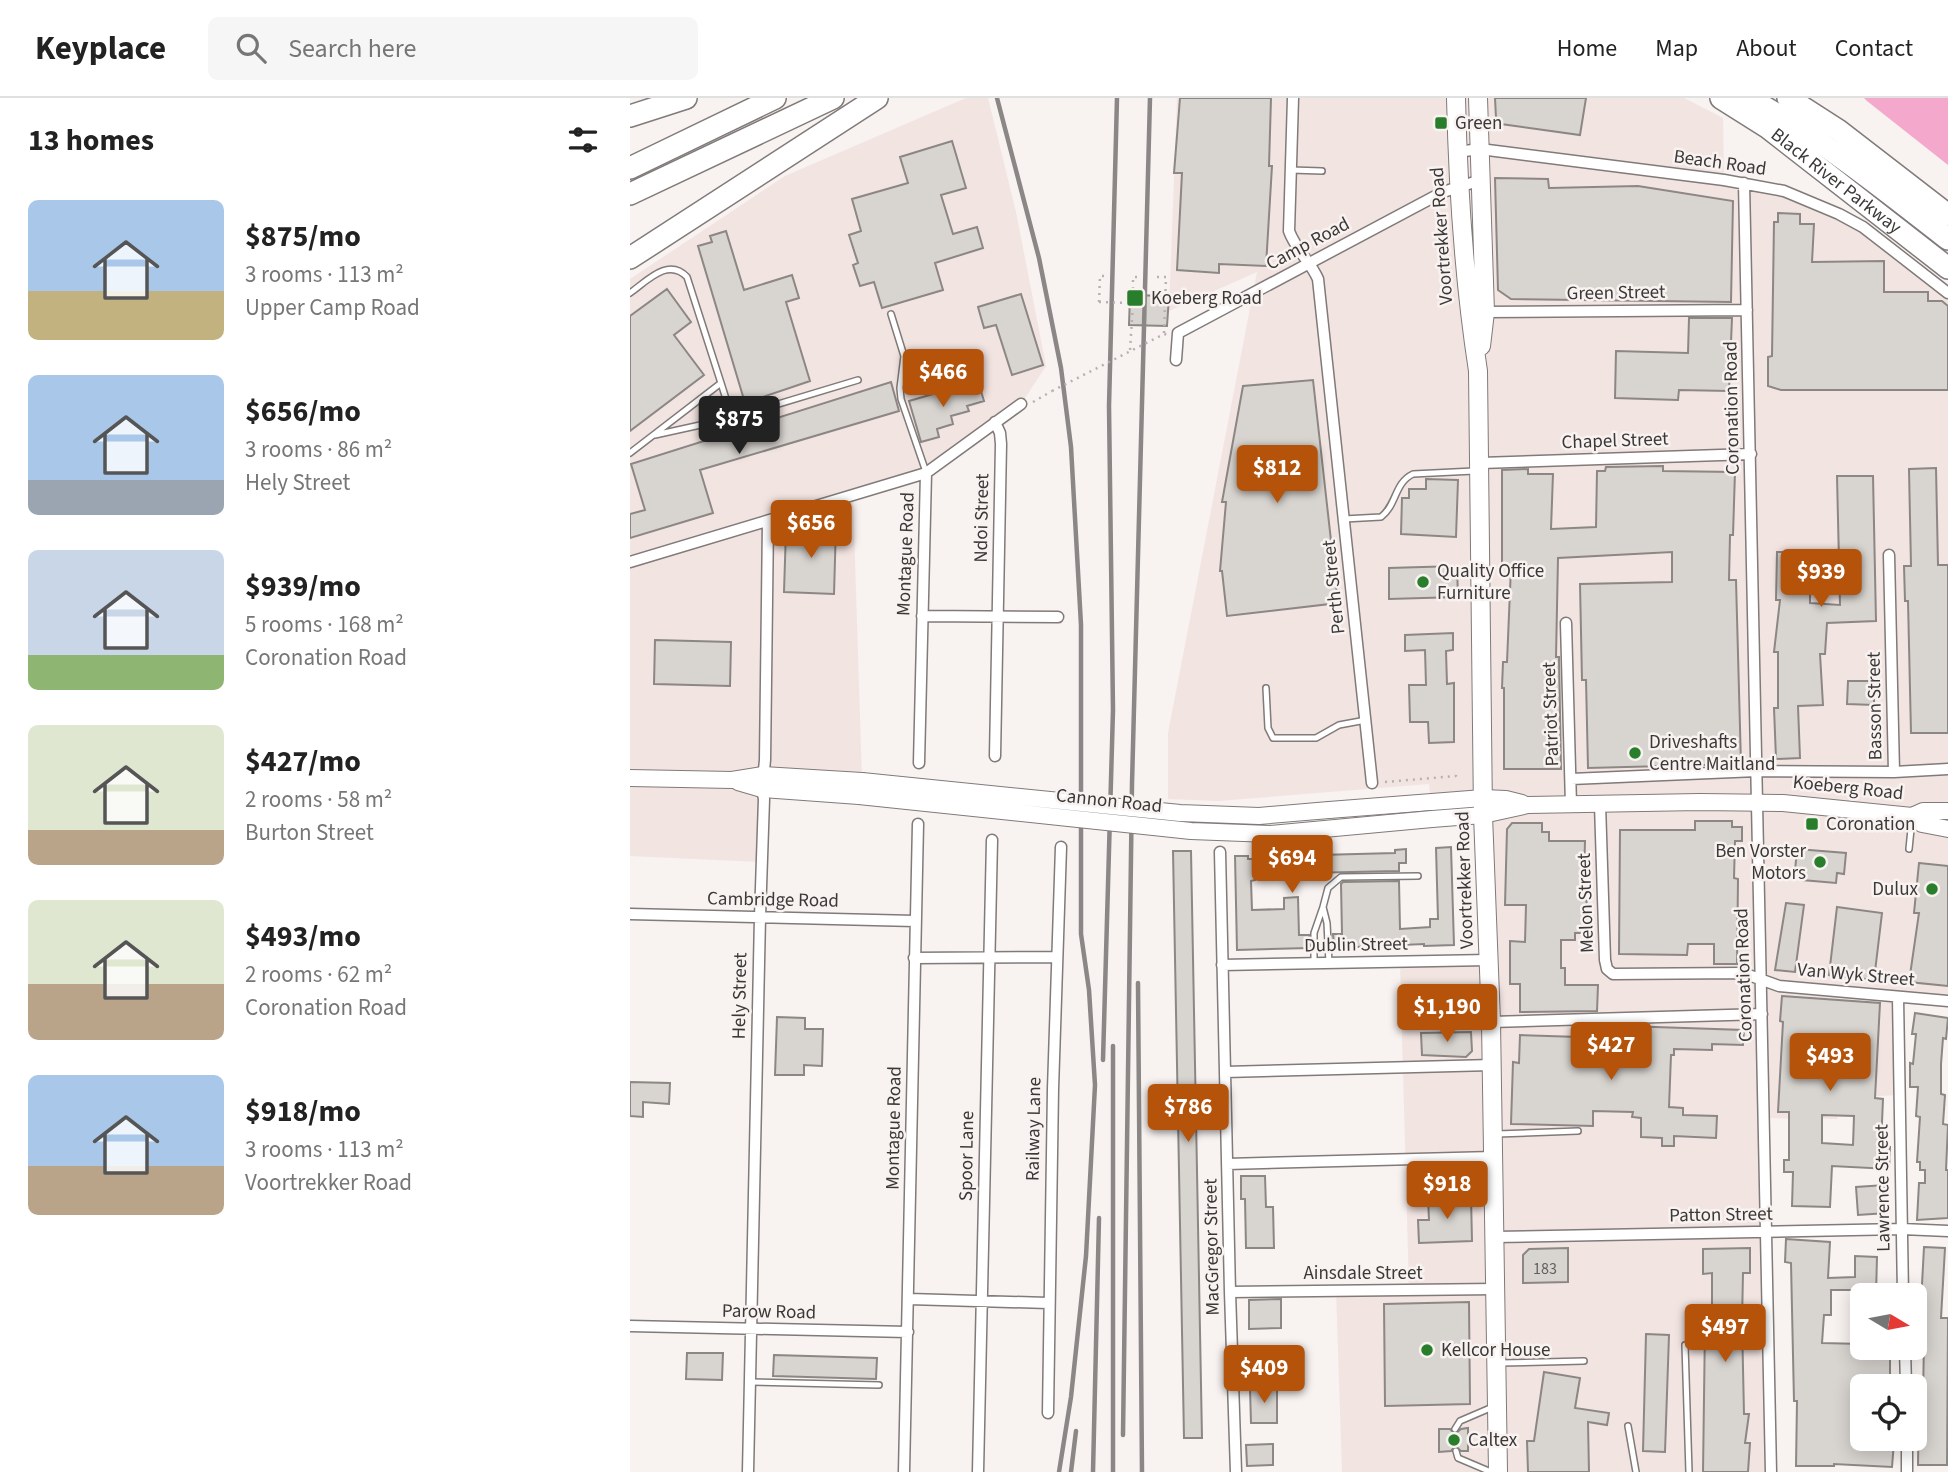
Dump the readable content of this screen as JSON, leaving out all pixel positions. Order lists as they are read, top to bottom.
{
  "streets": {
    "highway": ["Black River Parkway"],
    "main road": ["Voortrekker Road", "Koeberg Road", "Cannon Road"],
    "street": [
      "Beach Road",
      "Camp Road",
      "Green Street",
      "Coronation Road",
      "Chapel Street",
      "Ndoi Street",
      "Montague Road",
      "Perth Street",
      "Basson Street",
      "Patriot Street",
      "Cambridge Road",
      "Melon Street",
      "Dublin Street",
      "Van Wyk Street",
      "Hely Street",
      "Railway Lane",
      "Spoor Lane",
      "Lawrence Street",
      "Patton Street",
      "MacGregor Street",
      "Ainsdale Street",
      "Parow Road"
    ]
  },
  "crossings": [
    ["Beach Road", "Voortrekker Road"],
    ["Beach Road", "Coronation Road"],
    ["Voortrekker Road", "Camp Road"],
    ["Voortrekker Road", "Green Street"],
    ["Voortrekker Road", "Chapel Street"],
    ["Voortrekker Road", "Koeberg Road"],
    ["Voortrekker Road", "Cannon Road"],
    ["Voortrekker Road", "Dublin Street"],
    ["Voortrekker Road", "Patton Street"],
    ["Voortrekker Road", "Ainsdale Street"],
    ["Camp Road", "Perth Street"],
    ["Green Street", "Coronation Road"],
    ["Coronation Road", "Chapel Street"],
    ["Coronation Road", "Koeberg Road"],
    ["Coronation Road", "Melon Street"],
    ["Coronation Road", "Van Wyk Street"],
    ["Coronation Road", "Patton Street"],
    ["Montague Road", "Cambridge Road"],
    ["Montague Road", "Parow Road"],
    ["Patriot Street", "Koeberg Road"],
    ["Koeberg Road", "Cannon Road"],
    ["Koeberg Road", "Melon Street"],
    ["Cannon Road", "Hely Street"],
    ["Cambridge Road", "Hely Street"],
    ["Melon Street", "Van Wyk Street"],
    ["Dublin Street", "MacGregor Street"],
    ["Van Wyk Street", "Lawrence Street"],
    ["Hely Street", "Parow Road"],
    ["Lawrence Street", "Patton Street"],
    ["MacGregor Street", "Ainsdale Street"]
  ],
  "places": {
    "transit": ["Green", "Koeberg Road", "Coronation"],
    "other": [
      "Quality Office Furniture",
      "Driveshafts Centre Maitland",
      "Ben Vorster Motors",
      "Dulux",
      "Kellcor House",
      "Caltex"
    ]
  },
  "house_numbers": ["183"],
  "north": "right",
  "page": {
    "header": "Keyplace",
    "search": "Search here",
    "nav": [
      "Home",
      "Map",
      "About",
      "Contact"
    ],
    "heading": "13 homes",
    "list": [
      {
        "name": "$875/mo",
        "note": "3 rooms · 113 m² · Upper Camp Road"
      },
      {
        "name": "$656/mo",
        "note": "3 rooms · 86 m² · Hely Street"
      },
      {
        "name": "$939/mo",
        "note": "5 rooms · 168 m² · Coronation Road"
      },
      {
        "name": "$427/mo",
        "note": "2 rooms · 58 m² · Burton Street"
      },
      {
        "name": "$493/mo",
        "note": "2 rooms · 62 m² · Coronation Road"
      },
      {
        "name": "$918/mo",
        "note": "3 rooms · 113 m² · Voortrekker Road"
      }
    ],
    "price": [
      "$466",
      "$875",
      "$812",
      "$656",
      "$939",
      "$694",
      "$1,190",
      "$427",
      "$493",
      "$786",
      "$918",
      "$497",
      "$409"
    ]
  }
}
